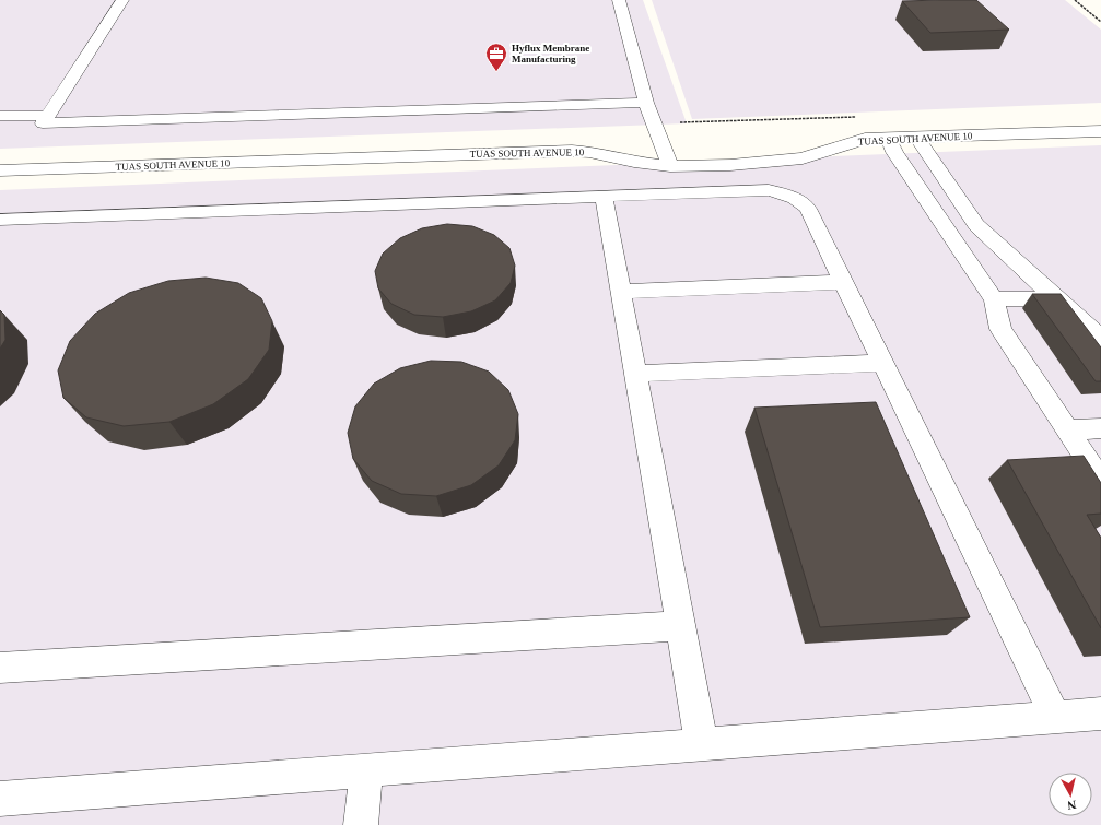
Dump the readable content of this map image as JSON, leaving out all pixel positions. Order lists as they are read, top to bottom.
{
  "streets": {
    "street": ["TUAS SOUTH AVENUE 10"]
  },
  "places": {
    "office": ["Hyflux Membrane Manufacturing"]
  },
  "north": "bottom"
}
